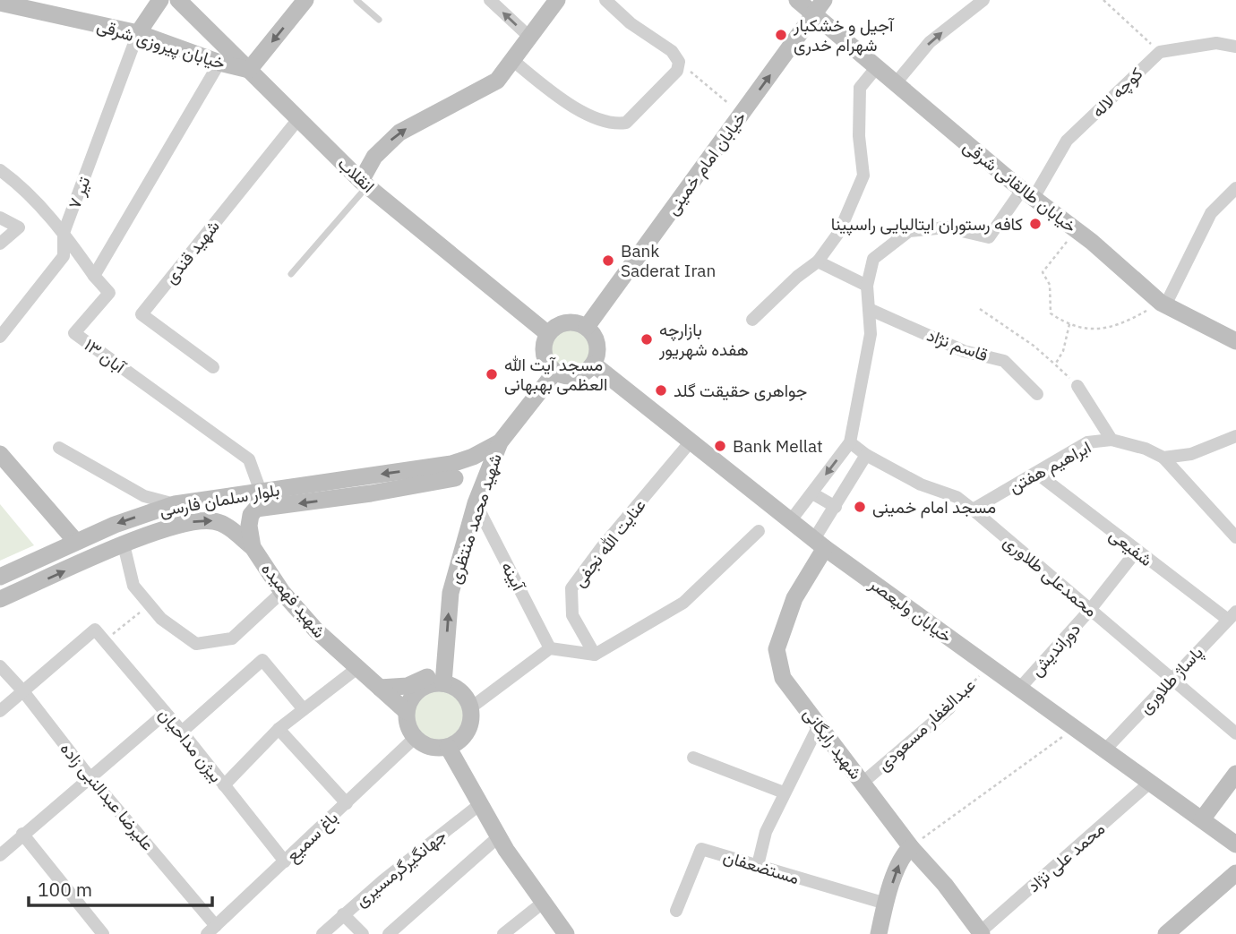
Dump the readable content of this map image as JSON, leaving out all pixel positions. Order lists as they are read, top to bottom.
{
  "streets": {
    "main road": [
      "خیابان پیروزی شرقی",
      "خیابان امام خمینی",
      "انقلاب",
      "خیابان طالقانی شرقی",
      "بلوار سلمان فارسی",
      "شهید محمد منتظری",
      "شهید فهمیده",
      "خیابان ولیعصر",
      "شهید رایگانی"
    ],
    "street": [
      "کوچه لاله",
      "۷ تیر",
      "شهید قندی",
      "قاسم نژاد",
      "۱۳ آبان",
      "ابراهیم هفتن",
      "عنایت الله نجفی",
      "شفیعی",
      "آبینه",
      "محمدعلی طلاوری",
      "دوراندیش",
      "پاساژ طلاوری",
      "عبدالغفار مسعودی",
      "بیژن مداحیان",
      "علیرضا عبدالنبی زاده",
      "باغ سمیع",
      "محمد علی نژاد",
      "مستضعفان",
      "جهانگیرگرمسیری"
    ]
  },
  "crossings": [
    ["خیابان پیروزی شرقی", "انقلاب"],
    ["خیابان پیروزی شرقی", "۷ تیر"],
    ["کوچه لاله", "خیابان طالقانی شرقی"],
    ["خیابان امام خمینی", "انقلاب"],
    ["خیابان امام خمینی", "خیابان طالقانی شرقی"],
    ["خیابان امام خمینی", "شهید محمد منتظری"],
    ["خیابان امام خمینی", "خیابان ولیعصر"],
    ["انقلاب", "شهید قندی"],
    ["انقلاب", "شهید محمد منتظری"],
    ["انقلاب", "خیابان ولیعصر"],
    ["۱۳ آبان", "بلوار سلمان فارسی"],
    ["ابراهیم هفتن", "شفیعی"],
    ["ابراهیم هفتن", "محمدعلی طلاوری"],
    ["بلوار سلمان فارسی", "شهید فهمیده"],
    ["شهید محمد منتظری", "آبینه"],
    ["شهید محمد منتظری", "شهید فهمیده"],
    ["شهید محمد منتظری", "خیابان ولیعصر"],
    ["شهید محمد منتظری", "باغ سمیع"],
    ["عنایت الله نجفی", "خیابان ولیعصر"],
    ["شفیعی", "دوراندیش"],
    ["شفیعی", "پاساژ طلاوری"],
    ["محمدعلی طلاوری", "دوراندیش"],
    ["محمدعلی طلاوری", "پاساژ طلاوری"],
    ["شهید فهمیده", "باغ سمیع"],
    ["خیابان ولیعصر", "دوراندیش"],
    ["خیابان ولیعصر", "پاساژ طلاوری"],
    ["خیابان ولیعصر", "عبدالغفار مسعودی"],
    ["خیابان ولیعصر", "شهید رایگانی"],
    ["خیابان ولیعصر", "محمد علی نژاد"],
    ["عبدالغفار مسعودی", "شهید رایگانی"],
    ["شهید رایگانی", "محمد علی نژاد"],
    ["بیژن مداحیان", "علیرضا عبدالنبی زاده"],
    ["بیژن مداحیان", "باغ سمیع"],
    ["علیرضا عبدالنبی زاده", "باغ سمیع"]
  ],
  "one_way": ["شهید محمد منتظری", "شهید فهمیده"],
  "places": [
    "آجیل و خشکبار شهرام خدری",
    "کافه رستوران ایتالیایی راسپینا",
    "Bank Saderat Iran",
    "بازارچه هفده شهریور",
    "مسجد آیت الله العظمی بهبهانی",
    "جواهری حقیقت گلد",
    "Bank Mellat",
    "مسجد امام خمینی"
  ],
  "scale_bar": "100 m"
}
